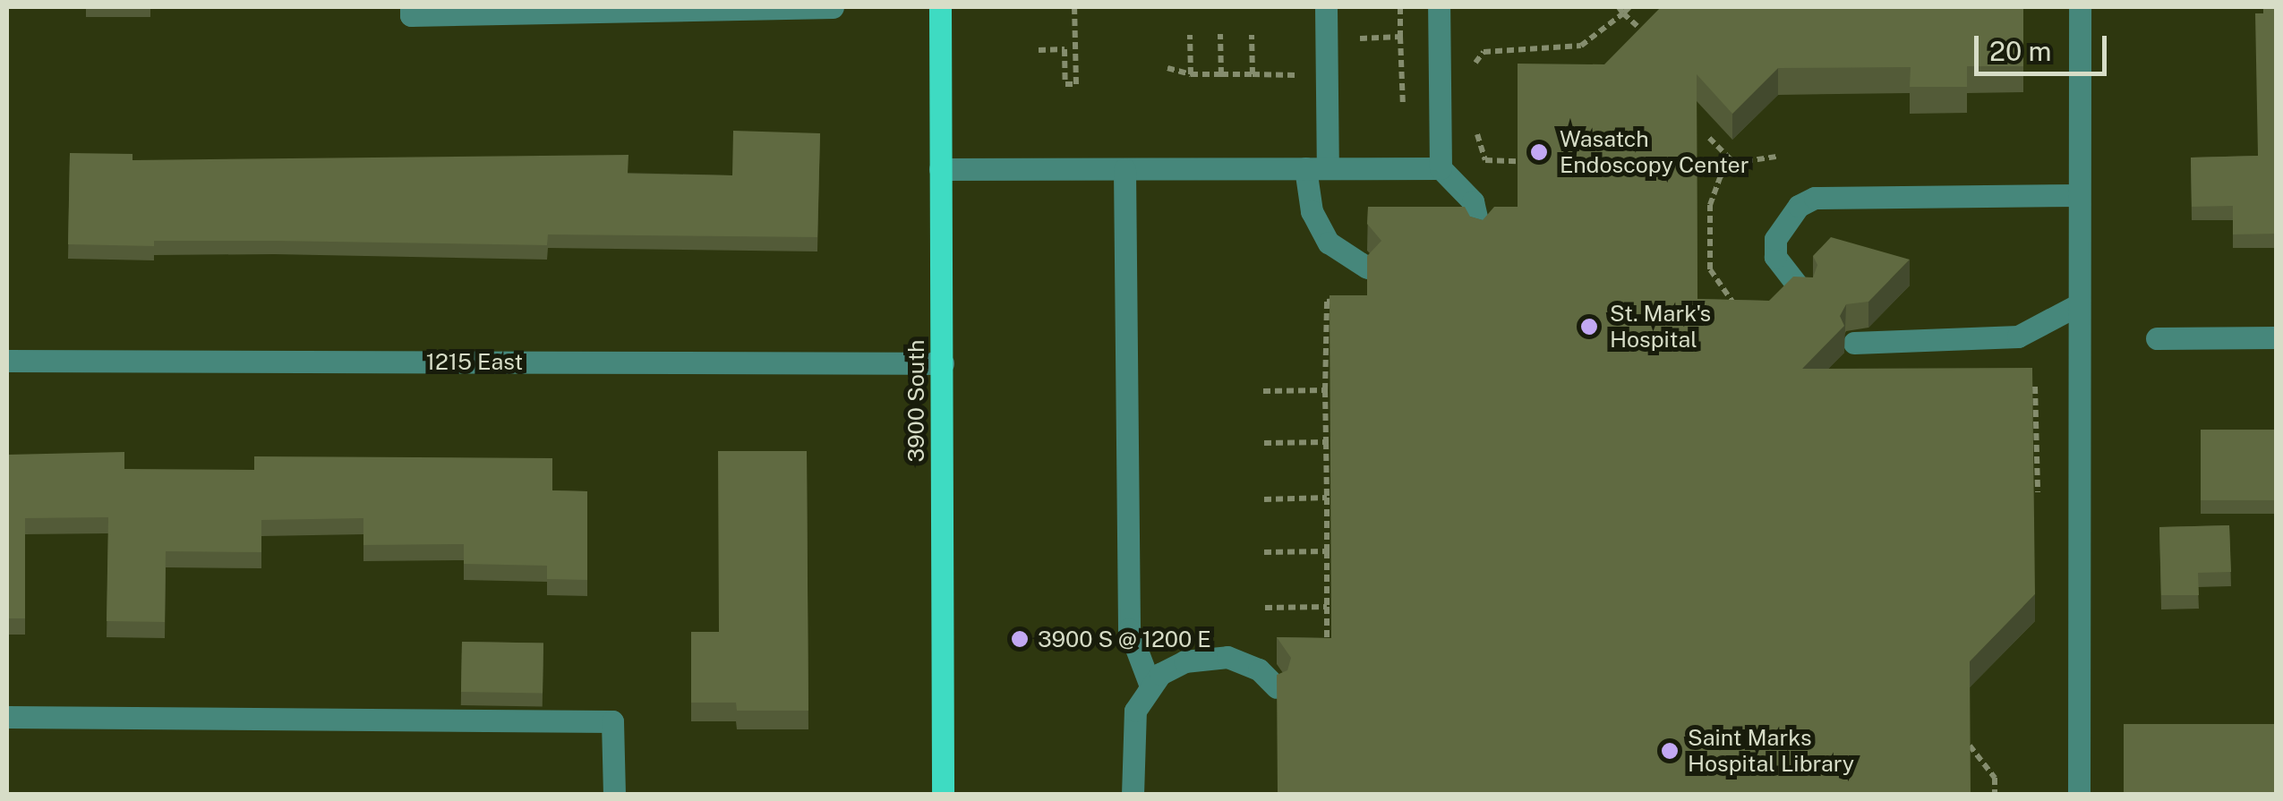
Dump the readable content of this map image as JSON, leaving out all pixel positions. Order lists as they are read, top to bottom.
{
  "streets": {
    "main road": ["3900 South"],
    "street": ["1215 East"]
  },
  "crossings": [
    ["1215 East", "3900 South"]
  ],
  "places": [
    "Wasatch Endoscopy Center",
    "St. Mark's Hospital",
    "3900 S @ 1200 E",
    "Saint Marks Hospital Library"
  ],
  "scale_bar": "20 m"
}
